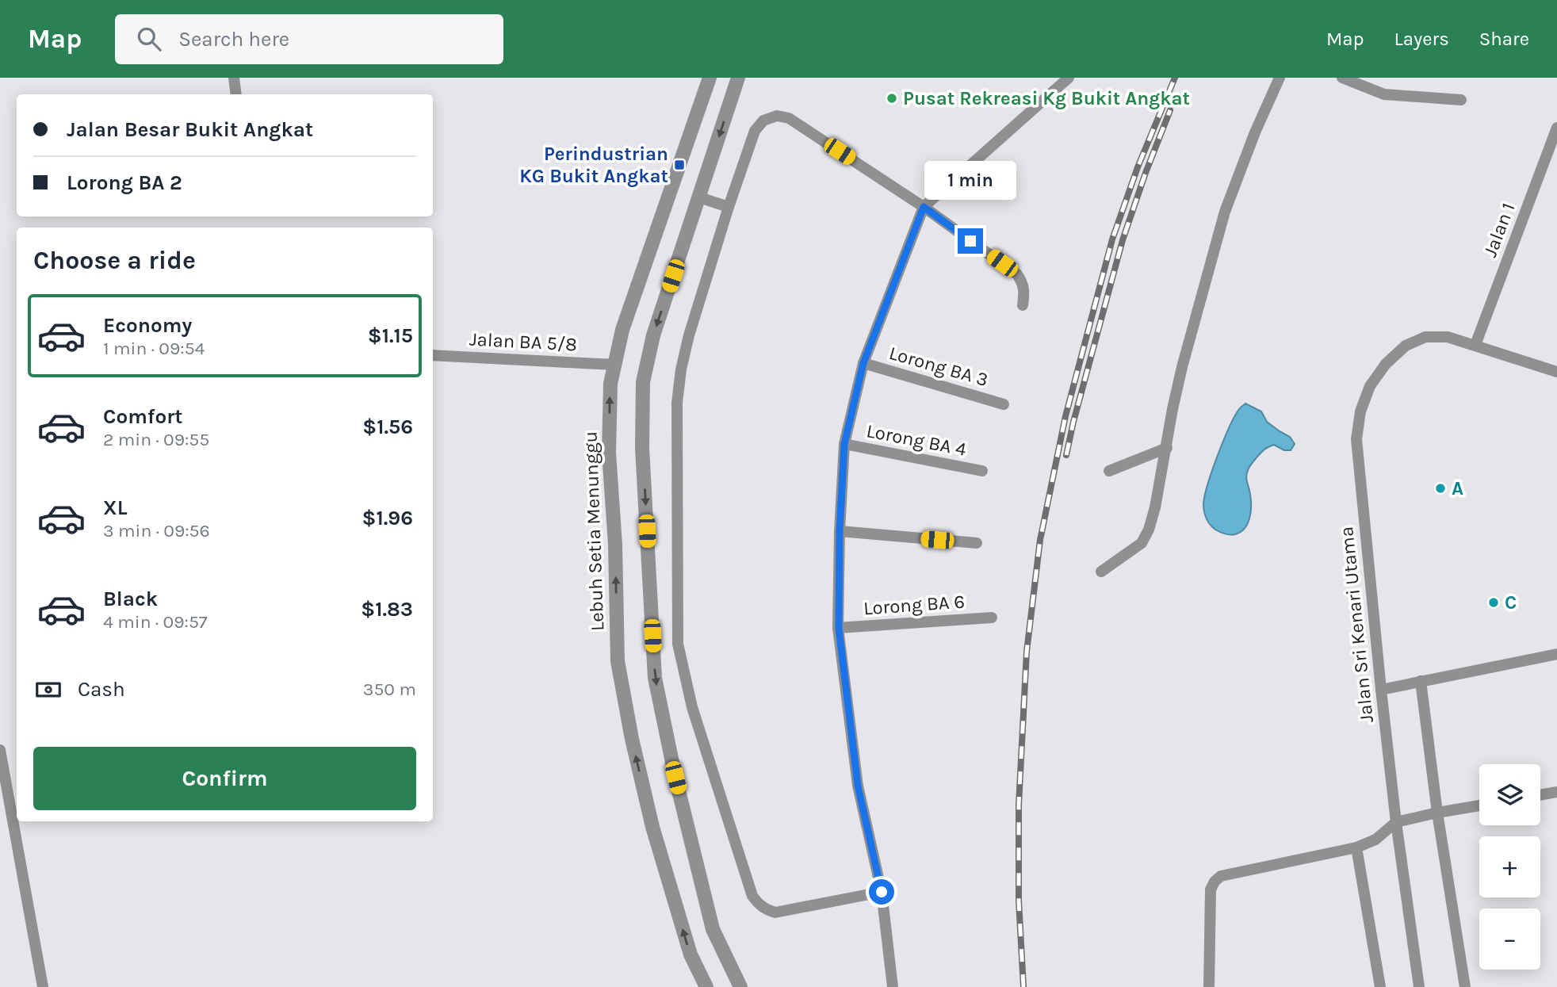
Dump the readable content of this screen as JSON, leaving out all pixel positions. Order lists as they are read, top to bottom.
{
  "streets": {
    "street": [
      "Jalan 1",
      "Jalan BA 5/8",
      "Lorong BA 3",
      "Lorong BA 4",
      "Lebuh Setia Menunggu",
      "Lorong BA 6",
      "Jalan Sri Kenari Utama"
    ]
  },
  "crossings": [
    ["Jalan 1", "Jalan Sri Kenari Utama"],
    ["Jalan BA 5/8", "Lebuh Setia Menunggu"]
  ],
  "places": {
    "other": ["Pusat Rekreasi Kg Bukit Angkat", "A", "C"],
    "transit": ["Perindustrian KG Bukit Angkat"]
  },
  "page": {
    "header": "Map",
    "search": "Search here",
    "nav": ["Map", "Layers", "Share"],
    "banner": ["Jalan Besar Bukit Angkat", "Lorong BA 2"],
    "bubble": "1 min",
    "heading": "Choose a ride",
    "list": [
      {
        "name": "Economy",
        "note": "1 min · 09:54",
        "value": "$1.15"
      },
      {
        "name": "Comfort",
        "note": "2 min · 09:55",
        "value": "$1.56"
      },
      {
        "name": "XL",
        "note": "3 min · 09:56",
        "value": "$1.96"
      },
      {
        "name": "Black",
        "note": "4 min · 09:57",
        "value": "$1.83"
      }
    ],
    "pay": ["Cash", "350 m"],
    "buttons": "Confirm",
    "map_buttons": ["+", "−"]
  }
}
